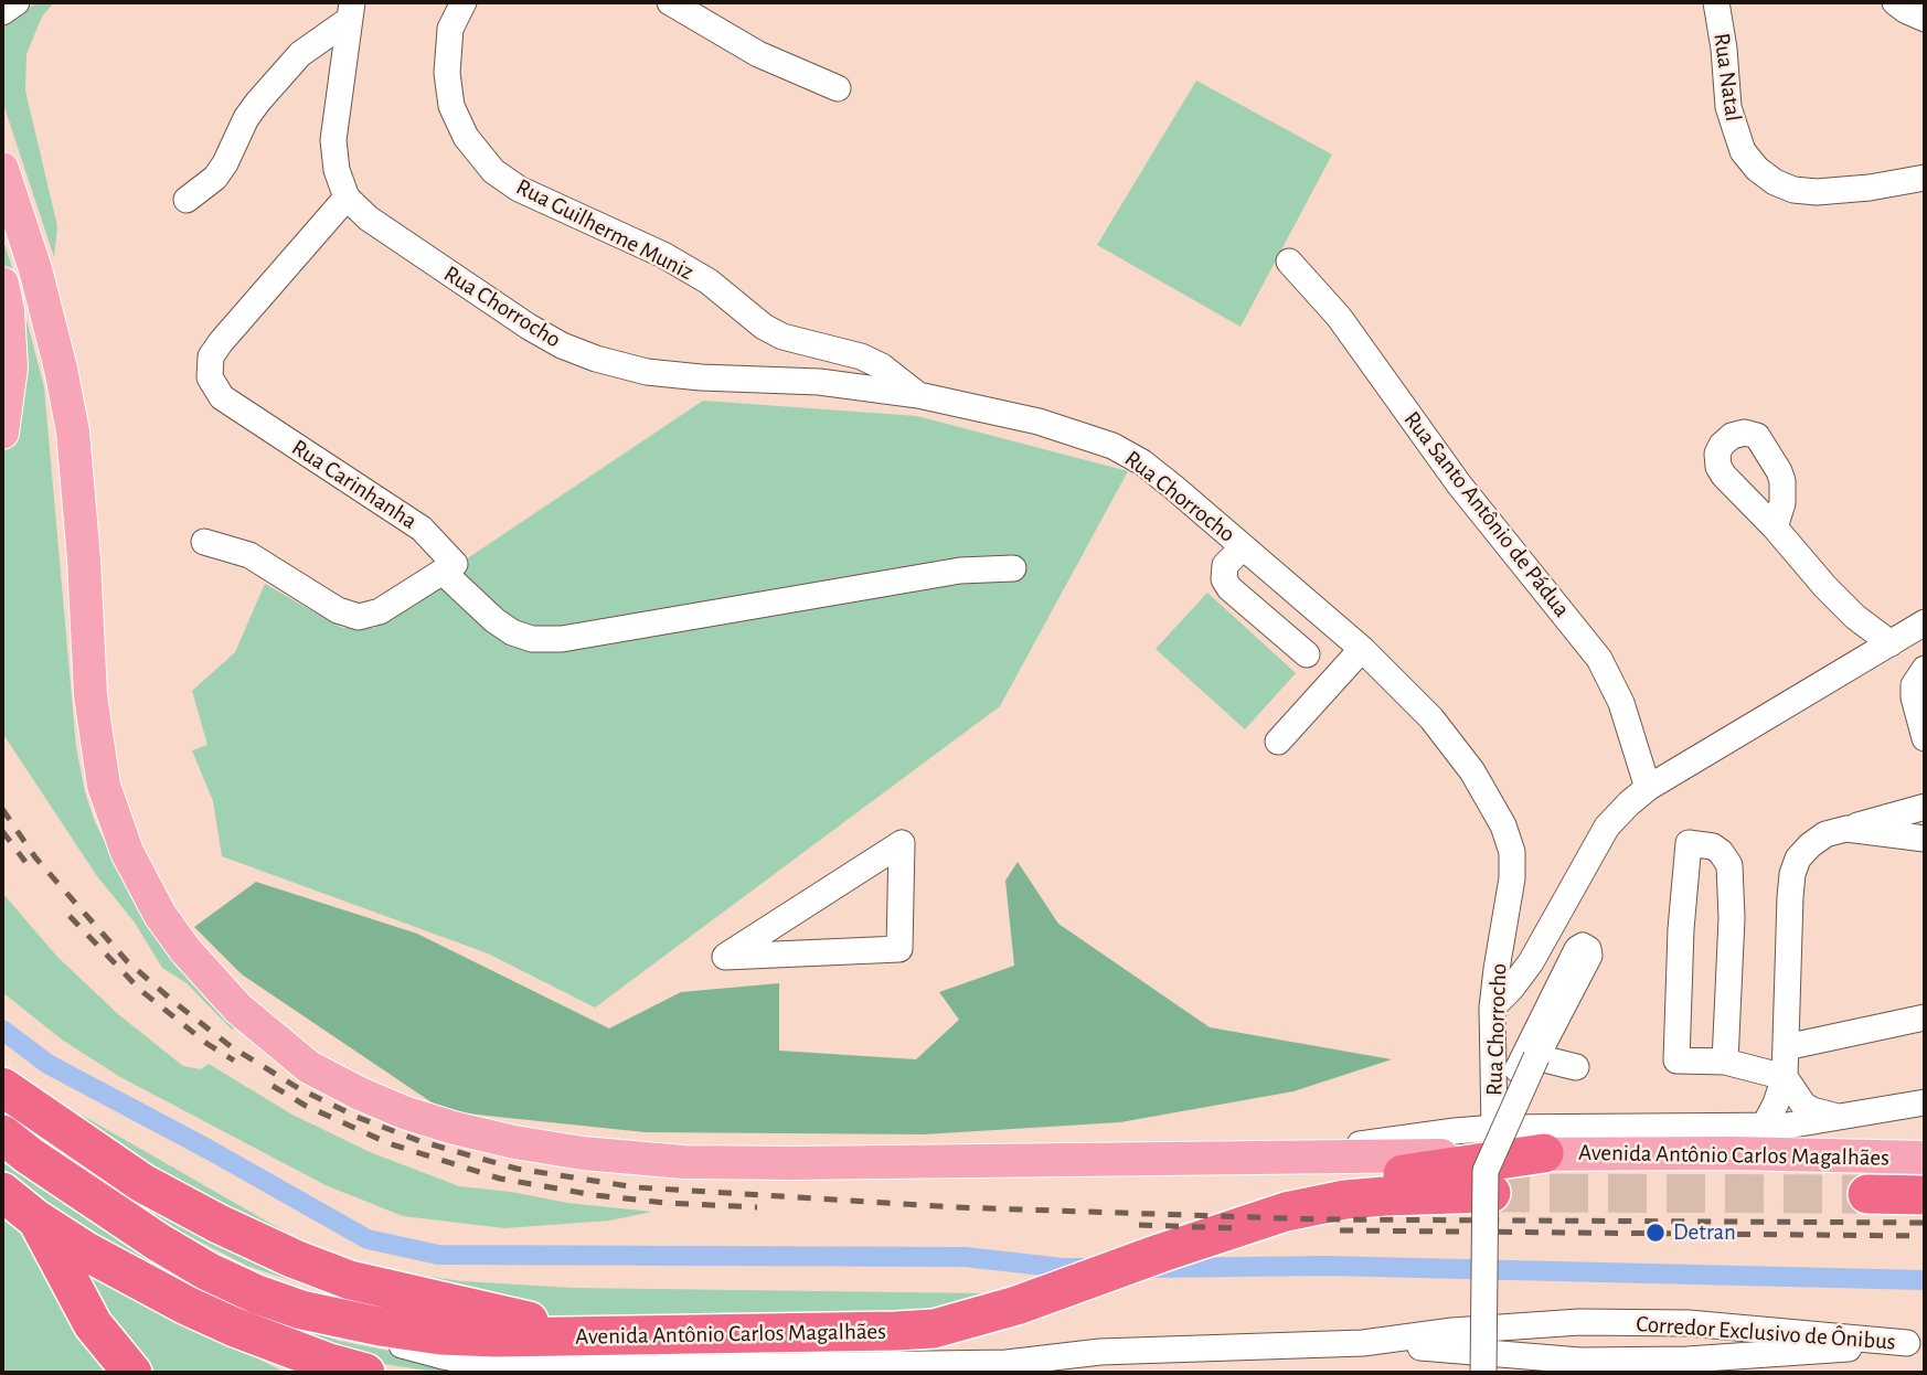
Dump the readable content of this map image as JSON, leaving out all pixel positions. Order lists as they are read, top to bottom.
{
  "streets": {
    "highway": ["Avenida Antônio Carlos Magalhães"],
    "street": [
      "Rua Natal",
      "Rua Guilherme Muniz",
      "Rua Chorrocho",
      "Rua Carinhanha",
      "Rua Santo Antônio de Pádua",
      "Corredor Exclusivo de Ônibus"
    ]
  },
  "crossings": [
    ["Rua Guilherme Muniz", "Rua Chorrocho"],
    ["Rua Chorrocho", "Rua Carinhanha"],
    ["Avenida Antônio Carlos Magalhães", "Corredor Exclusivo de Ônibus"]
  ],
  "places": ["Detran"]
}
